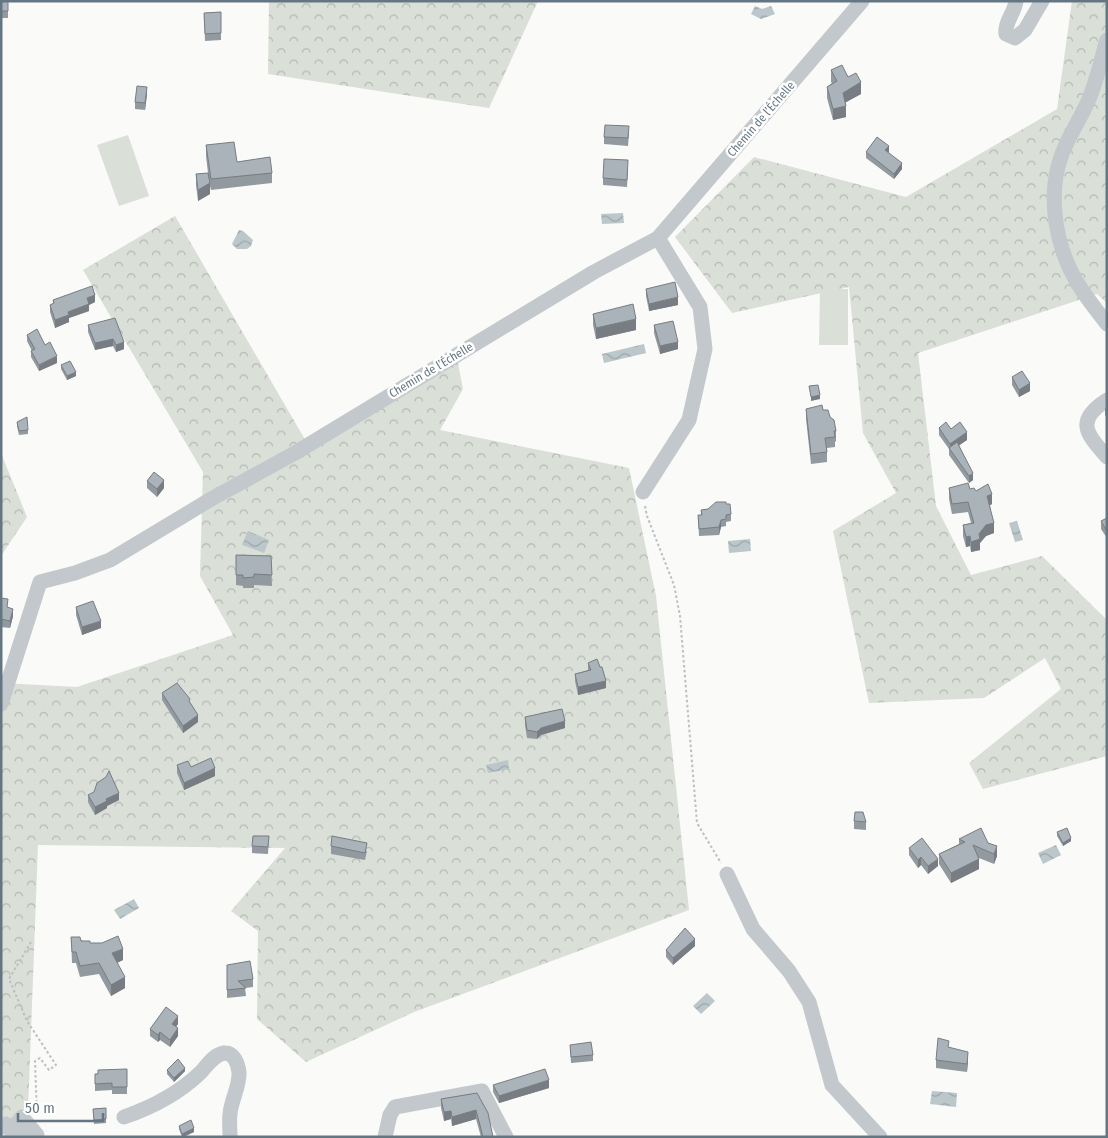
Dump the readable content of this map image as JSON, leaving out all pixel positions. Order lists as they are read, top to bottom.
{
  "streets": {
    "street": ["Chemin de l’Échelle"]
  },
  "scale_bar": "50 m"
}
